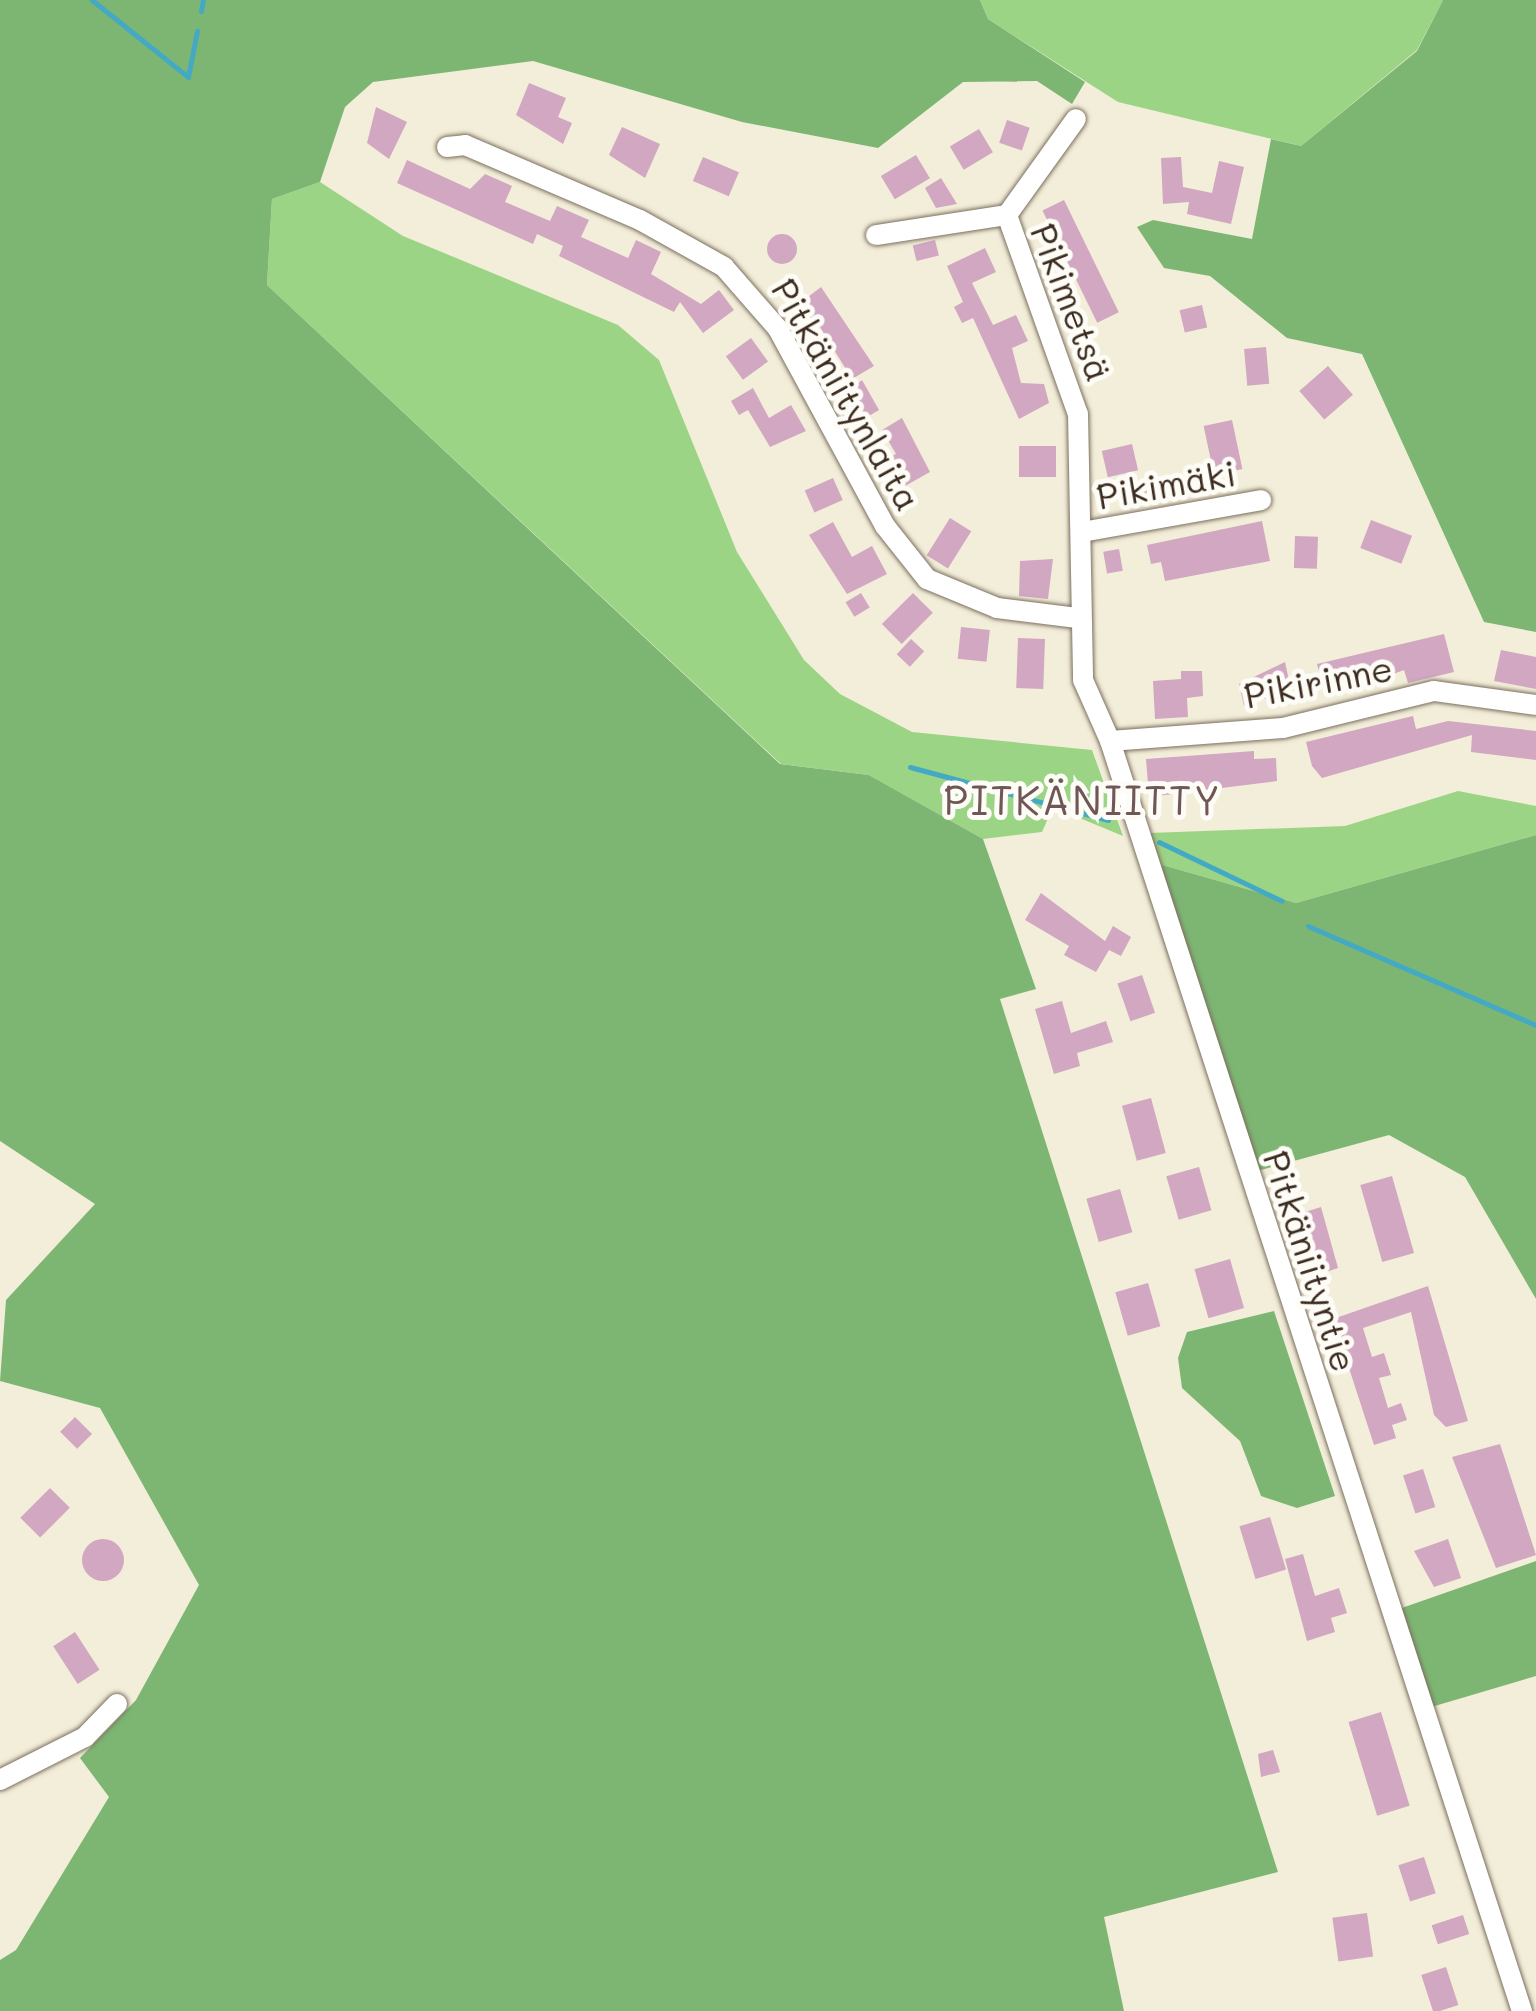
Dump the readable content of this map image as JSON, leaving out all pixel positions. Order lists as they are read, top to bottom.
{
  "streets": {
    "street": [
      "Pikimetsä",
      "Pitkäniitynlaita",
      "Pikimäki",
      "Pikirinne",
      "Pitkäniityntie"
    ]
  },
  "crossings": [
    ["Pikimetsä", "Pikimäki"],
    ["Pikimetsä", "Pitkäniityntie"],
    ["Pitkäniitynlaita", "Pitkäniityntie"],
    ["Pikimäki", "Pitkäniityntie"],
    ["Pikirinne", "Pitkäniityntie"]
  ],
  "districts": ["PITKÄNIITTY"]
}
